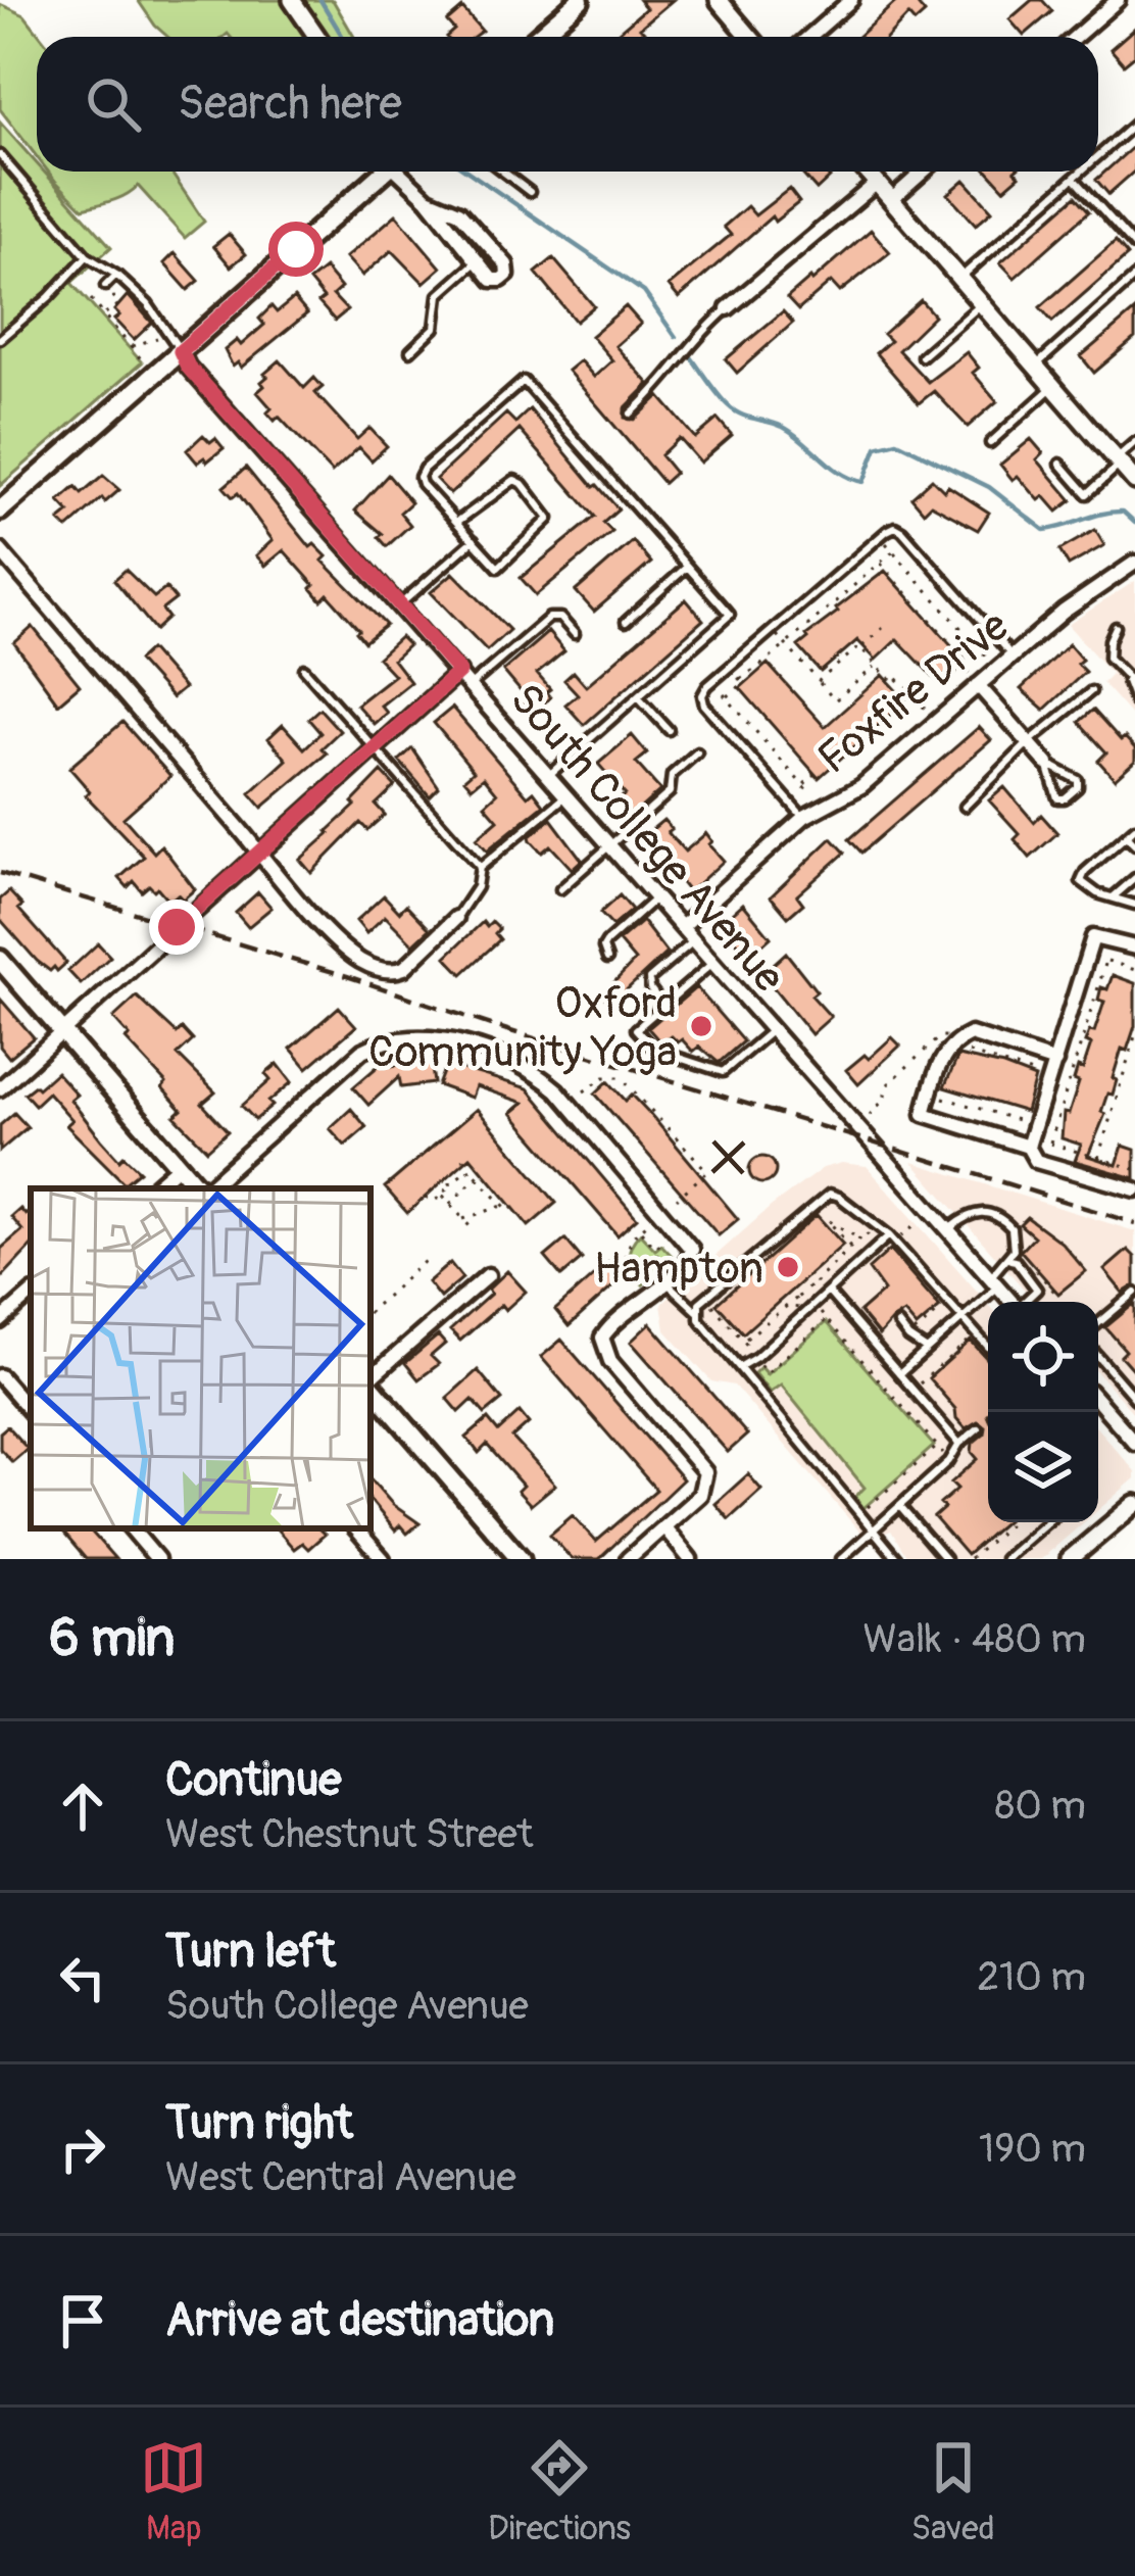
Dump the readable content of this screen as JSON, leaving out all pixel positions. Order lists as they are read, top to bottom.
{
  "streets": {
    "street": ["Foxfire Drive", "South College Avenue"]
  },
  "crossings": [
    ["Foxfire Drive", "South College Avenue"]
  ],
  "places": ["Oxford Community Yoga", "Hampton"],
  "page": {
    "search": "Search here",
    "heading": ["6 min", "Walk · 480 m"],
    "list": [
      ["Continue", "West Chestnut Street", "80 m"],
      ["Turn left", "South College Avenue", "210 m"],
      ["Turn right", "West Central Avenue", "190 m"],
      "Arrive at destination"
    ],
    "nav": ["Map", "Directions", "Saved"]
  }
}
